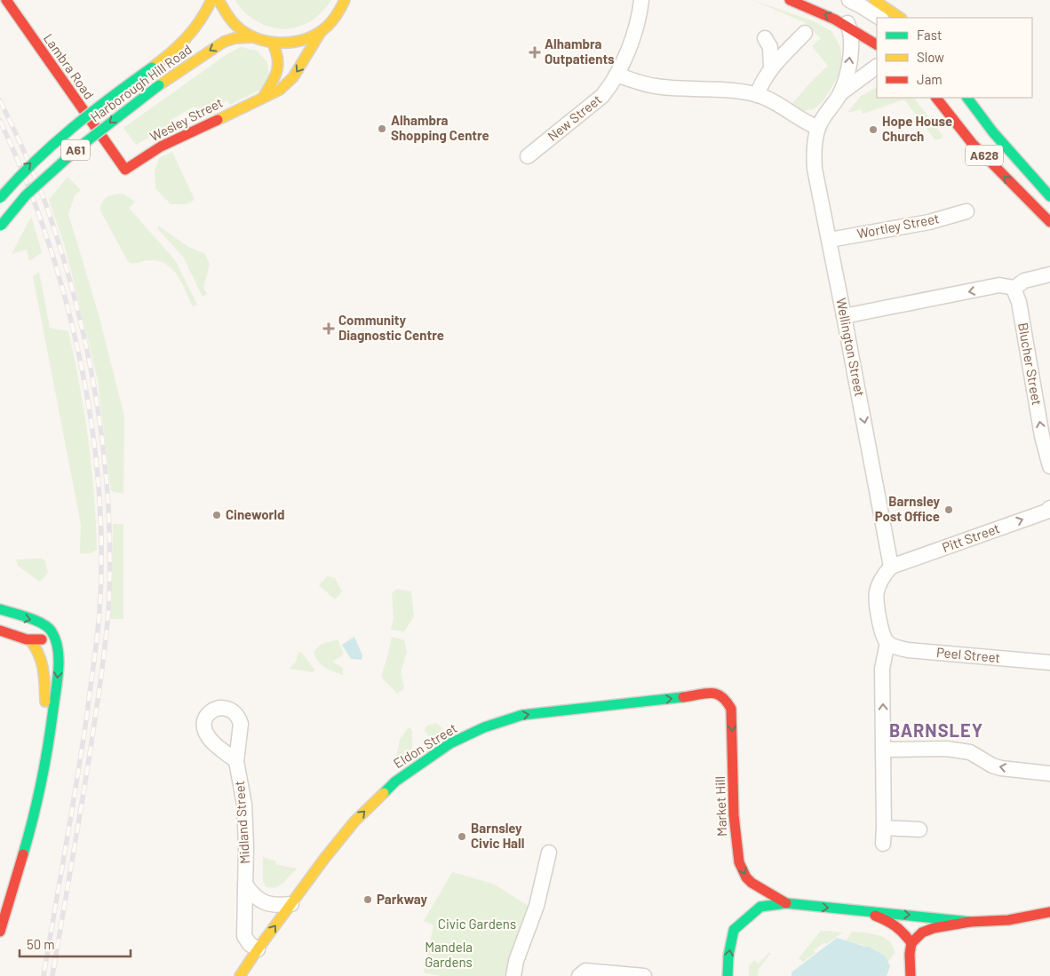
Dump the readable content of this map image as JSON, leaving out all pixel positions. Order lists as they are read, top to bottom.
{
  "streets": {
    "main road": [
      "Lambra Road",
      "Harborough Hill Road",
      "Wesley Street",
      "A61",
      "A628",
      "Eldon Street",
      "Market Hill"
    ],
    "street": [
      "New Street",
      "Wortley Street",
      "Wellington Street",
      "Blucher Street",
      "Pitt Street",
      "Peel Street",
      "Midland Street"
    ]
  },
  "crossings": [
    ["Lambra Road", "Wesley Street"],
    ["Harborough Hill Road", "A61"],
    ["Wesley Street", "A61"],
    ["Wortley Street", "Wellington Street"],
    ["Wellington Street", "Pitt Street"],
    ["Eldon Street", "Market Hill"],
    ["Eldon Street", "Midland Street"]
  ],
  "one_way": [
    "Wesley Street",
    "Blucher Street",
    "Pitt Street",
    "Eldon Street",
    "Market Hill"
  ],
  "districts": ["BARNSLEY"],
  "parks": ["Civic Gardens", "Mandela Gardens"],
  "places": {
    "health": ["Alhambra Outpatients", "Community Diagnostic Centre"],
    "other": [
      "Alhambra Shopping Centre",
      "Hope House Church",
      "Barnsley Post Office",
      "Cineworld",
      "Barnsley Civic Hall",
      "Parkway"
    ]
  },
  "legend": ["Fast", "Slow", "Jam"],
  "scale_bar": "50 m"
}
